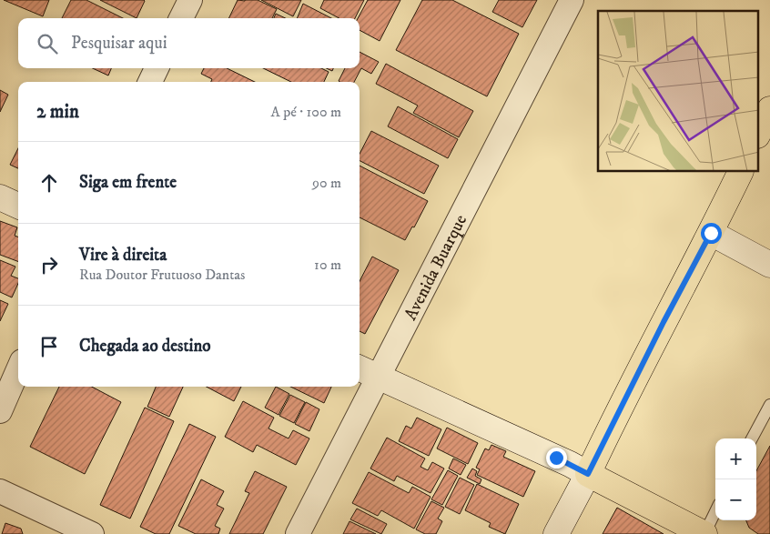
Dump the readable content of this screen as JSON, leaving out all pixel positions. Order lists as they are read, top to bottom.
{
  "streets": {
    "street": ["Avenida Buarque"]
  },
  "page": {
    "search": "Pesquisar aqui",
    "heading": ["2 min", "A pé · 100 m"],
    "list": [
      ["Siga em frente", "90 m"],
      ["Vire à direita", "Rua Doutor Frutuoso Dantas", "10 m"],
      "Chegada ao destino"
    ],
    "map_buttons": ["+", "−"]
  }
}
